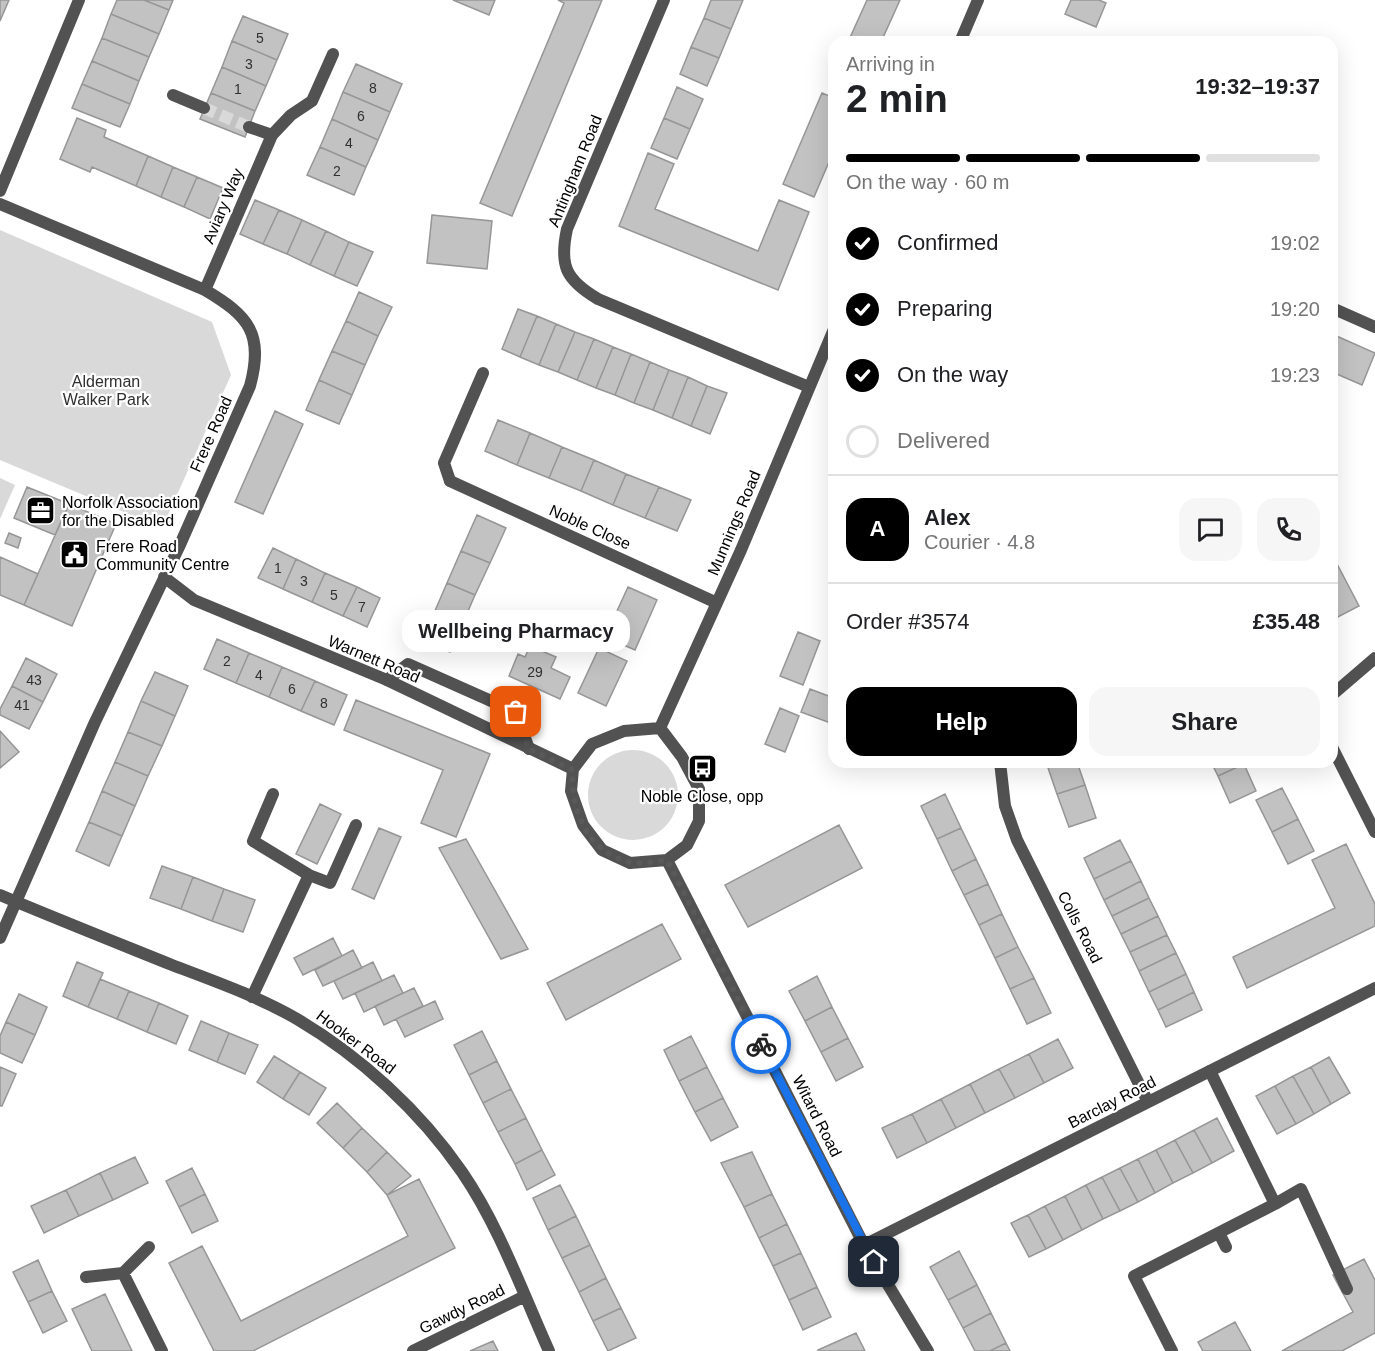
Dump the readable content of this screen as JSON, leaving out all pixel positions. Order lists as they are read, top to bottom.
{
  "streets": {
    "street": [
      "Antingham Road",
      "Aviary Way",
      "Frere Road",
      "Munnings Road",
      "Noble Close",
      "Warnett Road",
      "Colls Road",
      "Hooker Road",
      "Barclay Road",
      "Witard Road",
      "Gawdy Road"
    ]
  },
  "crossings": [
    ["Antingham Road", "Munnings Road"],
    ["Aviary Way", "Frere Road"],
    ["Frere Road", "Warnett Road"],
    ["Frere Road", "Hooker Road"],
    ["Munnings Road", "Noble Close"],
    ["Munnings Road", "Warnett Road"],
    ["Munnings Road", "Witard Road"],
    ["Warnett Road", "Witard Road"],
    ["Colls Road", "Barclay Road"],
    ["Hooker Road", "Gawdy Road"],
    ["Barclay Road", "Witard Road"]
  ],
  "parks": ["Alderman Walker Park"],
  "places": {
    "office": ["Norfolk Association for the Disabled"],
    "public building": ["Frere Road Community Centre"],
    "other": ["Wellbeing Pharmacy"],
    "bus stop": ["Noble Close, opp"]
  },
  "house_numbers": [
    "5",
    "3",
    "8",
    "1",
    "6",
    "4",
    "2",
    "1",
    "3",
    "5",
    "7",
    "2",
    "29",
    "4",
    "43",
    "6",
    "8",
    "41"
  ],
  "page": {
    "heading": ["2 min", "Arriving in", "19:32–19:37"],
    "panel": [
      "Alex",
      "Courier · 4.8",
      "Order #3574",
      "£35.48"
    ],
    "bar": "On the way · 60 m",
    "list": [
      ["Confirmed", "19:02"],
      ["Preparing", "19:20"],
      ["On the way", "19:23"],
      "Delivered"
    ],
    "round": "A",
    "bubble": "Wellbeing Pharmacy",
    "buttons": ["Help", "Share"]
  }
}
